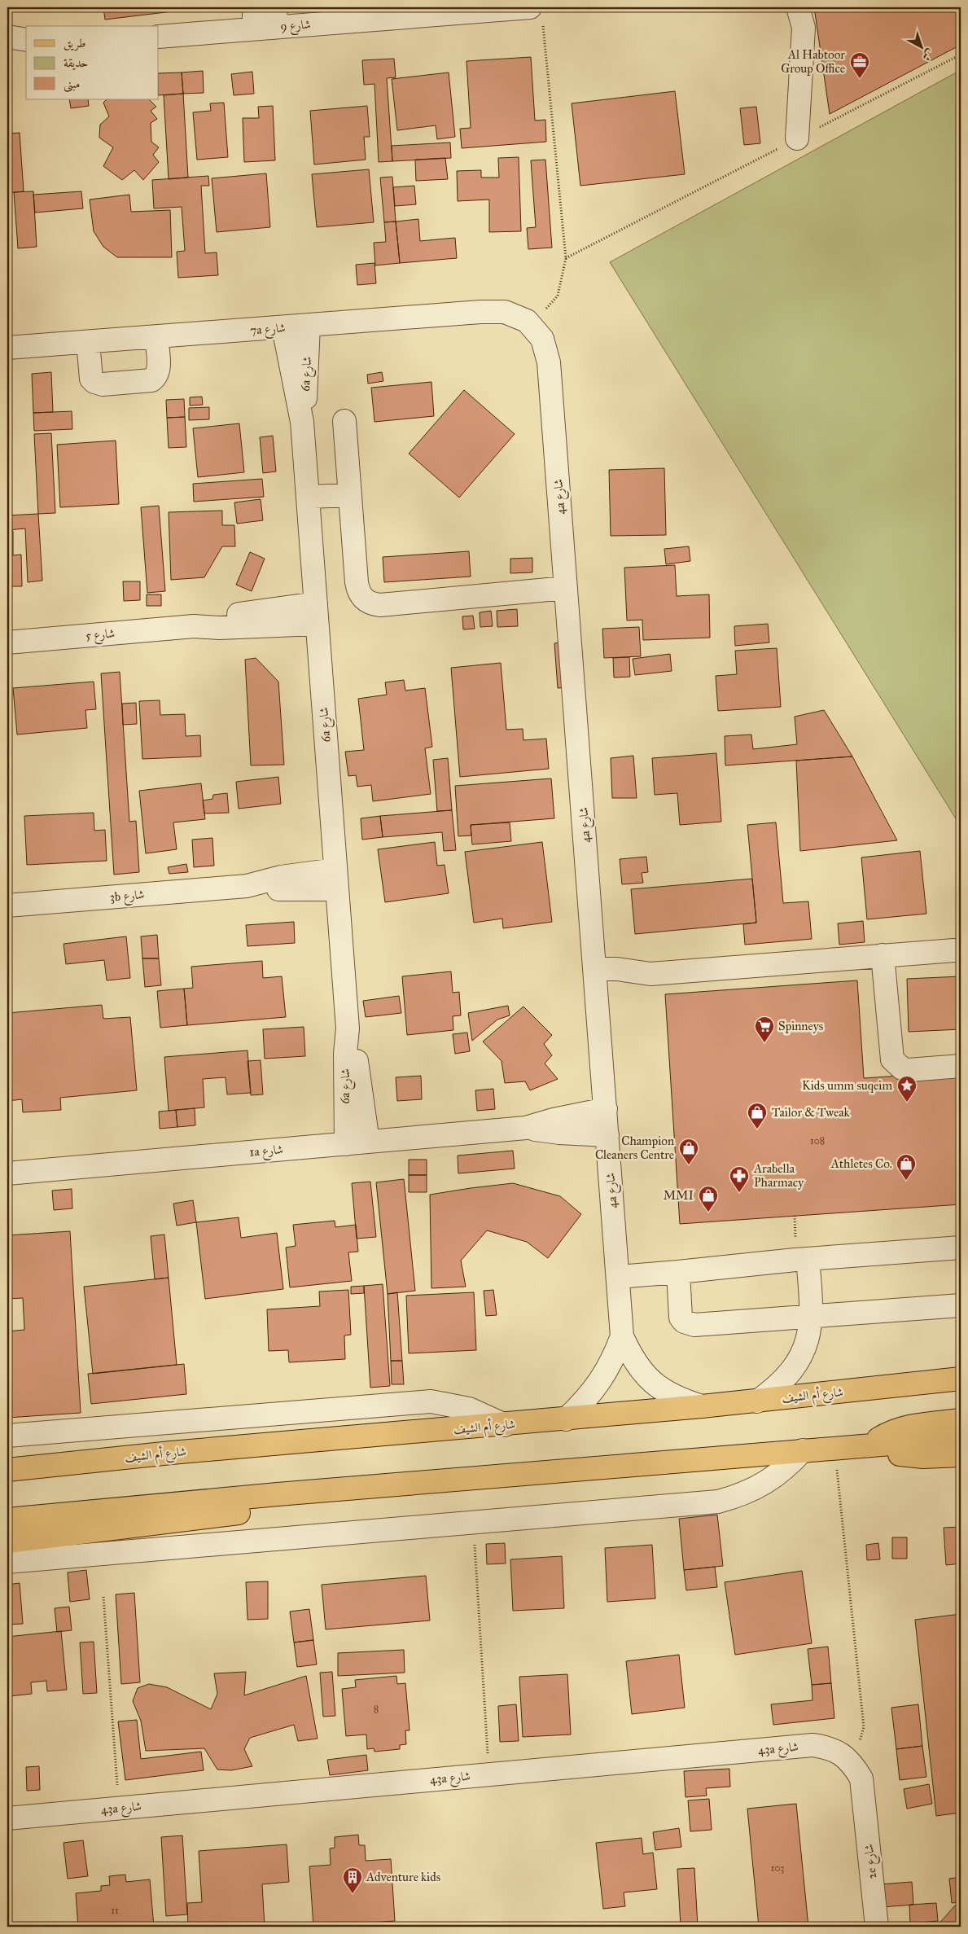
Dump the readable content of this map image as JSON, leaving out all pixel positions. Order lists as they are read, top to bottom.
{
  "streets": {
    "main road": ["شارع أم الشيف"],
    "street": [
      "شارع 9",
      "7a شارع",
      "6a شارع",
      "4a شارع",
      "شارع 5",
      "3b شارع",
      "1a شارع",
      "43a شارع",
      "2e شارع"
    ]
  },
  "crossings": [
    ["7a شارع", "6a شارع"],
    ["7a شارع", "4a شارع"],
    ["6a شارع", "شارع 5"],
    ["6a شارع", "3b شارع"],
    ["6a شارع", "1a شارع"],
    ["4a شارع", "1a شارع"],
    ["4a شارع", "شارع أم الشيف"],
    ["43a شارع", "2e شارع"]
  ],
  "places": {
    "office": ["Al Habtoor Group Office"],
    "supermarket": ["Spinneys"],
    "place": ["Kids umm suqeim"],
    "shop": [
      "Tailor & Tweak",
      "Champion Cleaners Centre",
      "Athletes Co.",
      "MMI"
    ],
    "pharmacy": ["Arabella Pharmacy"],
    "building": ["Adventure kids"]
  },
  "house_numbers": [
    "108",
    "8",
    "103",
    "11"
  ],
  "legend": ["طريق", "حديقة", "مبنى"],
  "north": "bottom right"
}
